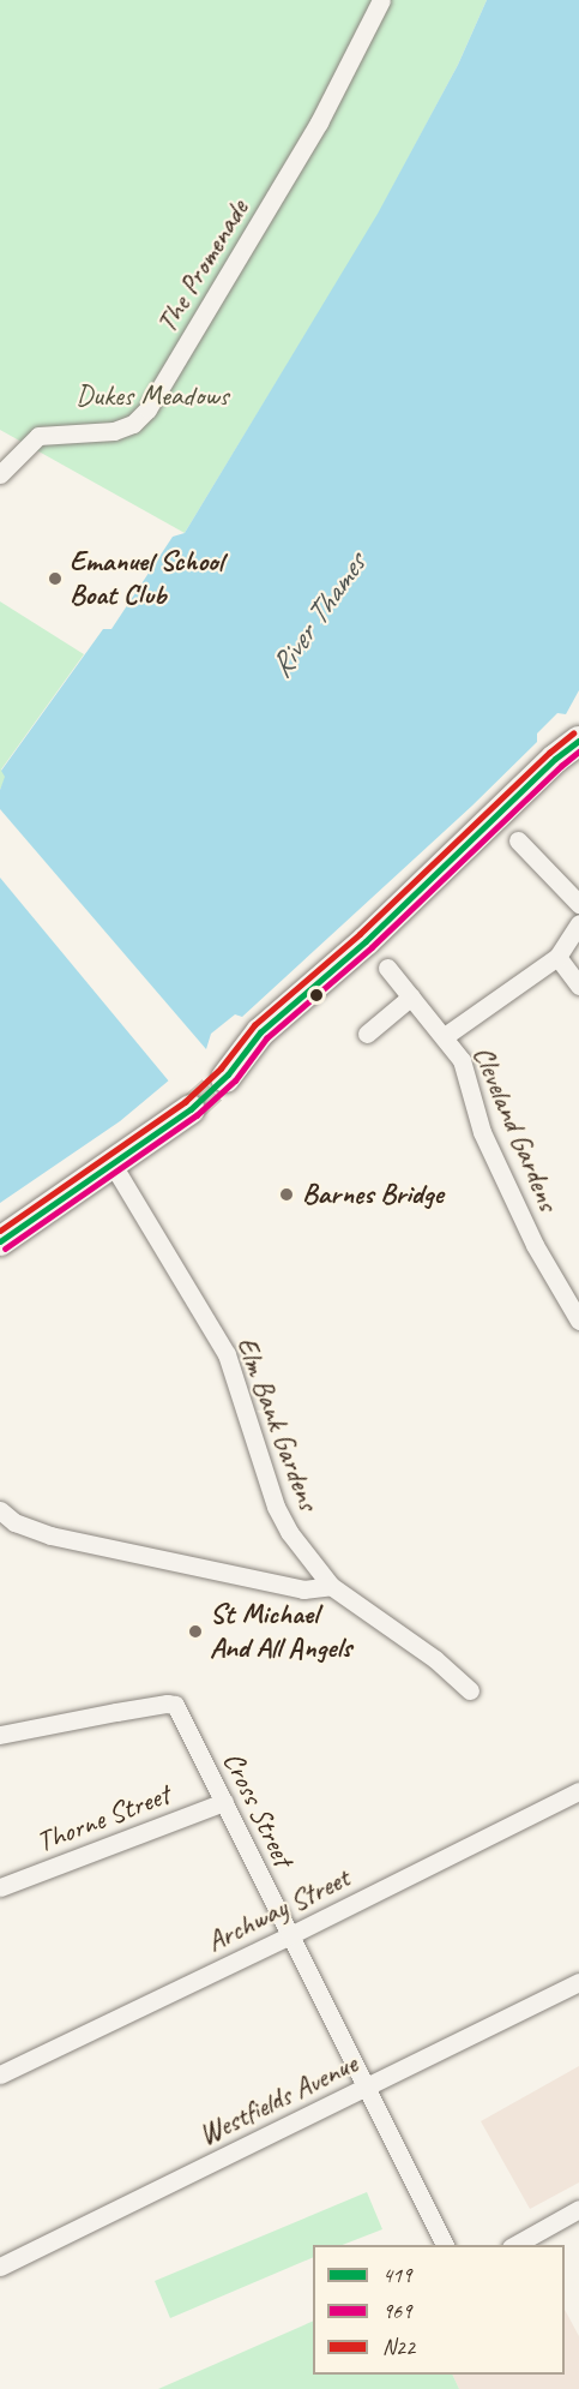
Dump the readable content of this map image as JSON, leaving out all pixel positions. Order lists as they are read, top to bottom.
{
  "streets": {
    "street": [
      "The Promenade",
      "Cleveland Gardens",
      "Elm Bank Gardens",
      "Cross Street",
      "Thorne Street",
      "Archway Street",
      "Westfields Avenue"
    ]
  },
  "crossings": [
    ["Cross Street", "Thorne Street"],
    ["Cross Street", "Archway Street"],
    ["Cross Street", "Westfields Avenue"]
  ],
  "water": ["River Thames"],
  "parks": ["Dukes Meadows"],
  "places": ["Emanuel School Boat Club", "Barnes Bridge", "St Michael And All Angels"],
  "lines": ["transit line N22", "transit line 419", "transit line 969"],
  "legend": ["419", "969", "N22"]
}
